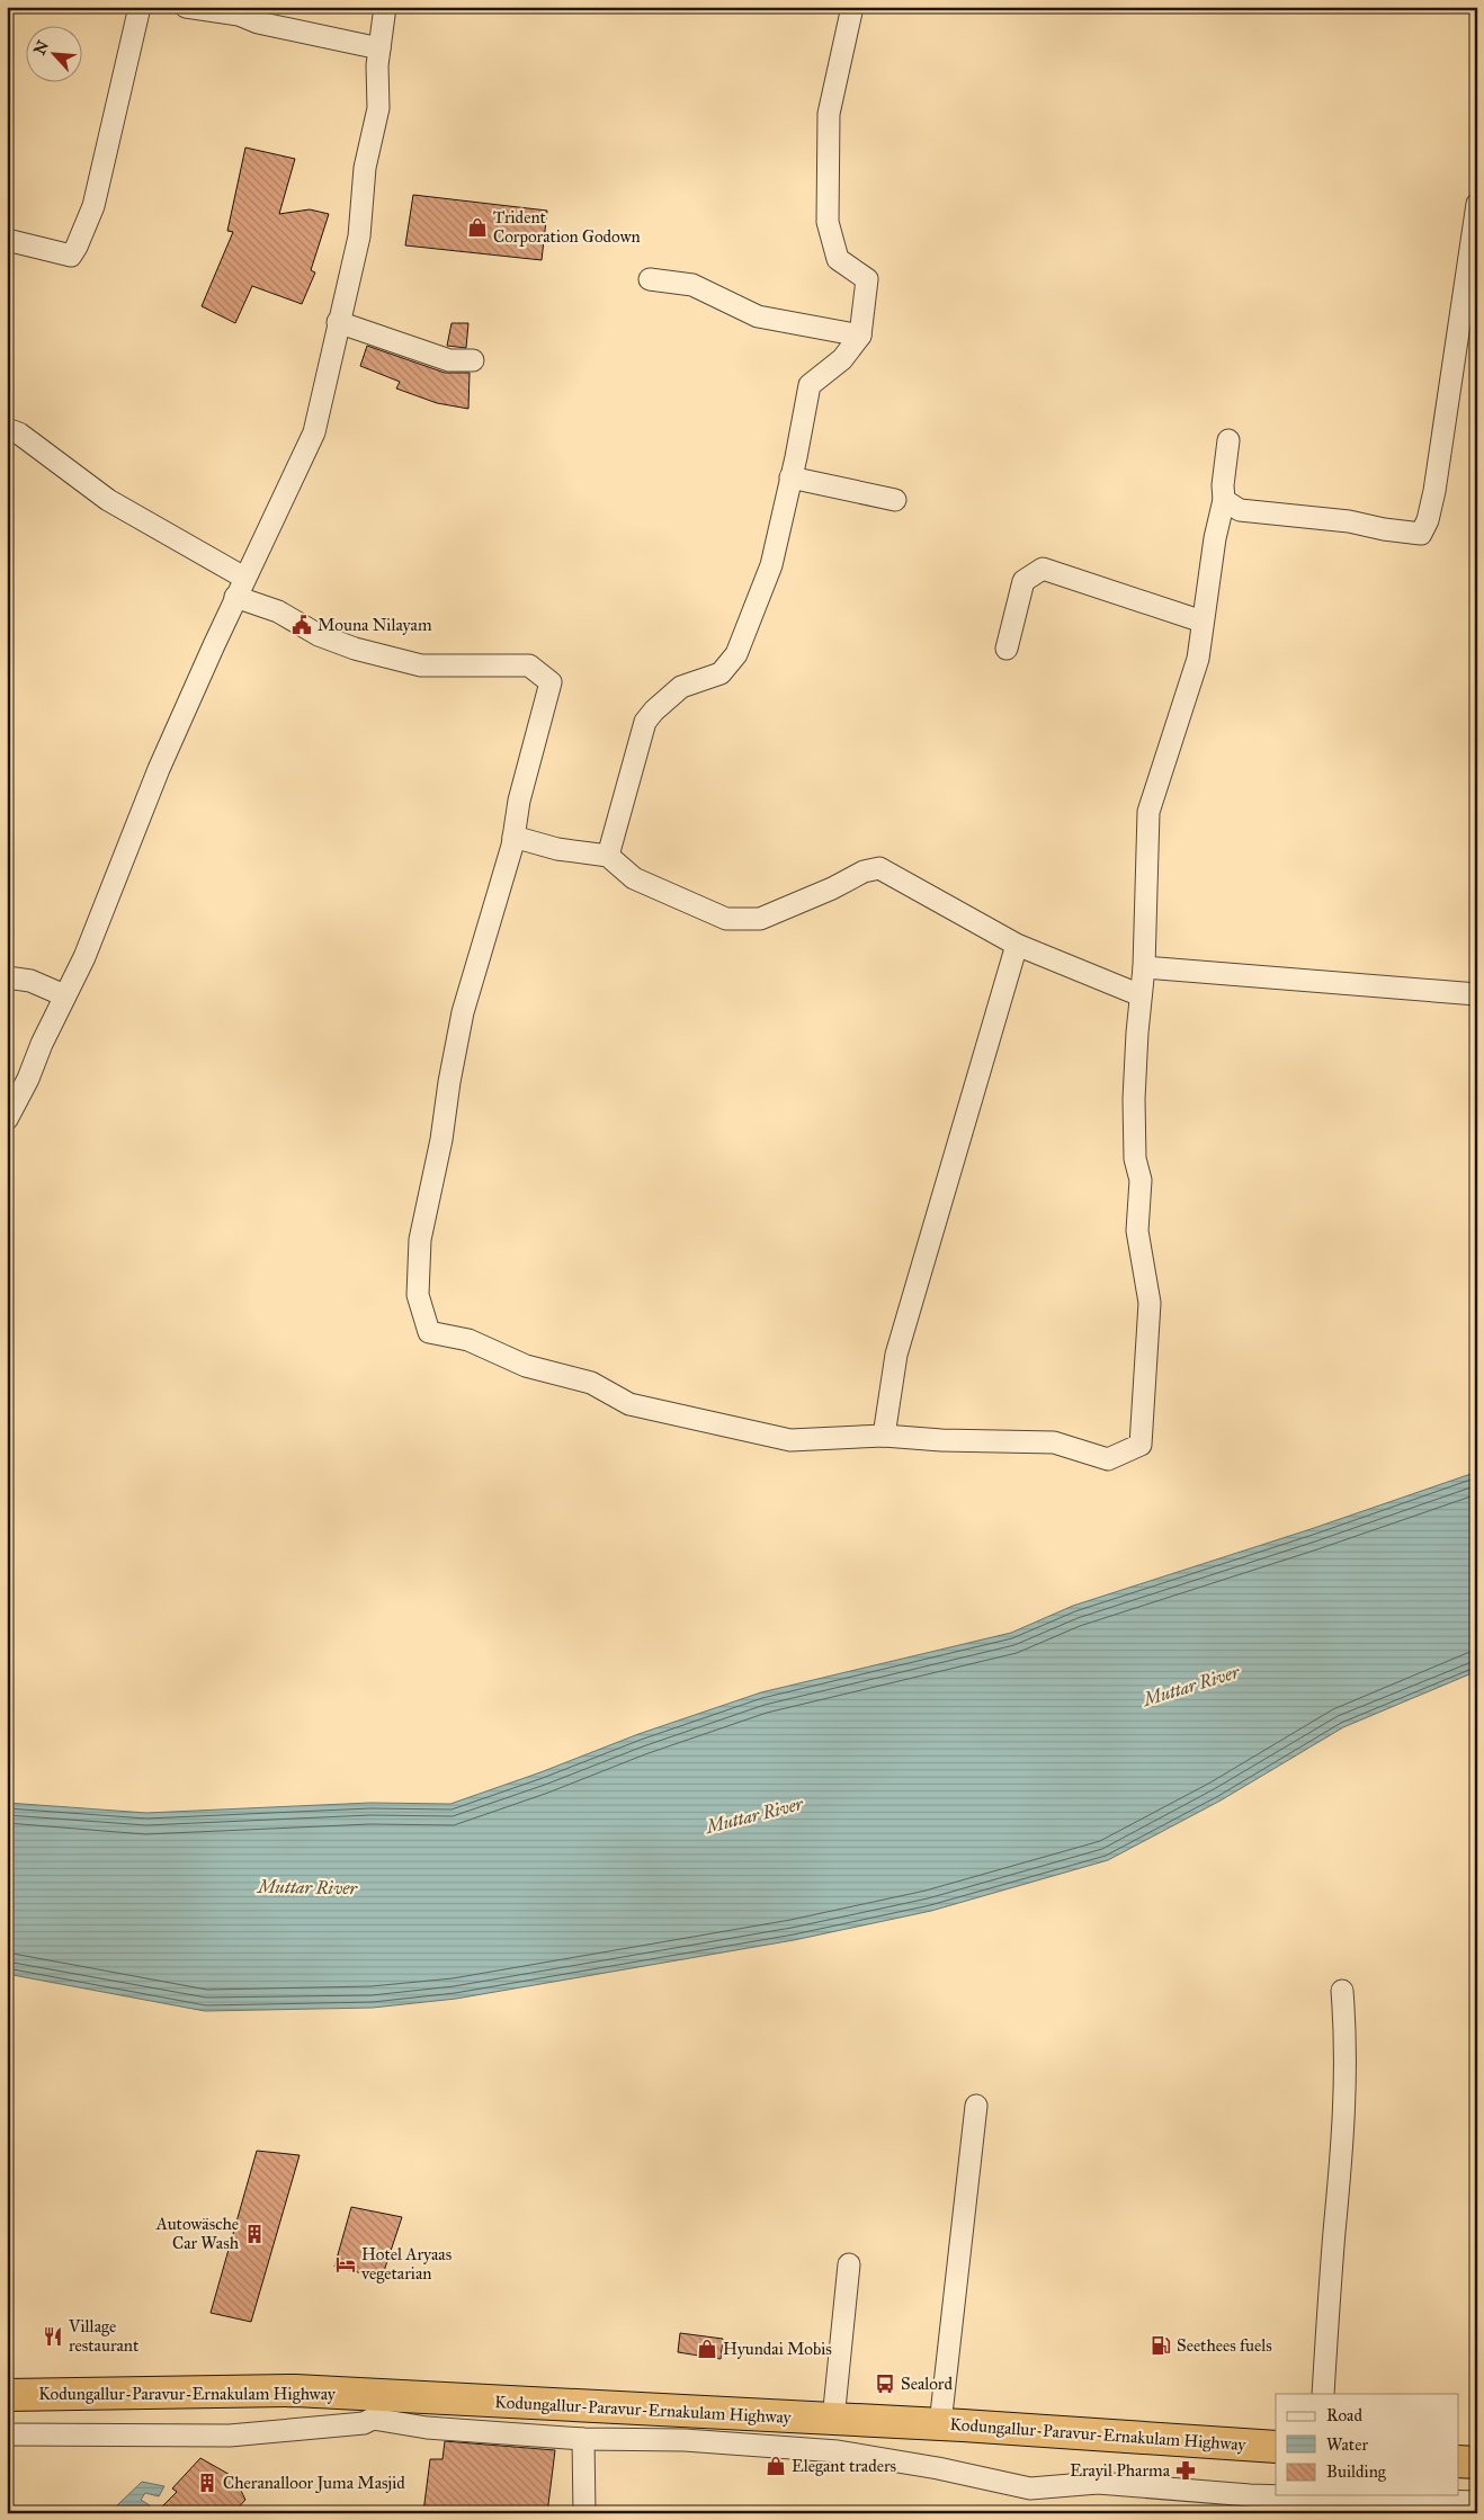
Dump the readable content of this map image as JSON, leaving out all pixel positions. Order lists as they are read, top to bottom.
{
  "streets": {
    "highway": ["Kodungallur-Paravur-Ernakulam Highway"]
  },
  "water": ["Muttar River"],
  "places": {
    "shop": ["Trident Corporation Godown", "Hyundai Mobis", "Elegant traders"],
    "public building": ["Mouna Nilayam"],
    "building": ["Autowäsche Car Wash", "Cheranalloor Juma Masjid"],
    "hotel": ["Hotel Aryaas vegetarian"],
    "restaurant": ["Village restaurant"],
    "fuel station": ["Seethees fuels"],
    "bus stop": ["Sealord"],
    "pharmacy": ["Erayil Pharma"]
  },
  "legend": ["Road", "Water", "Building"],
  "north": "top left"
}
